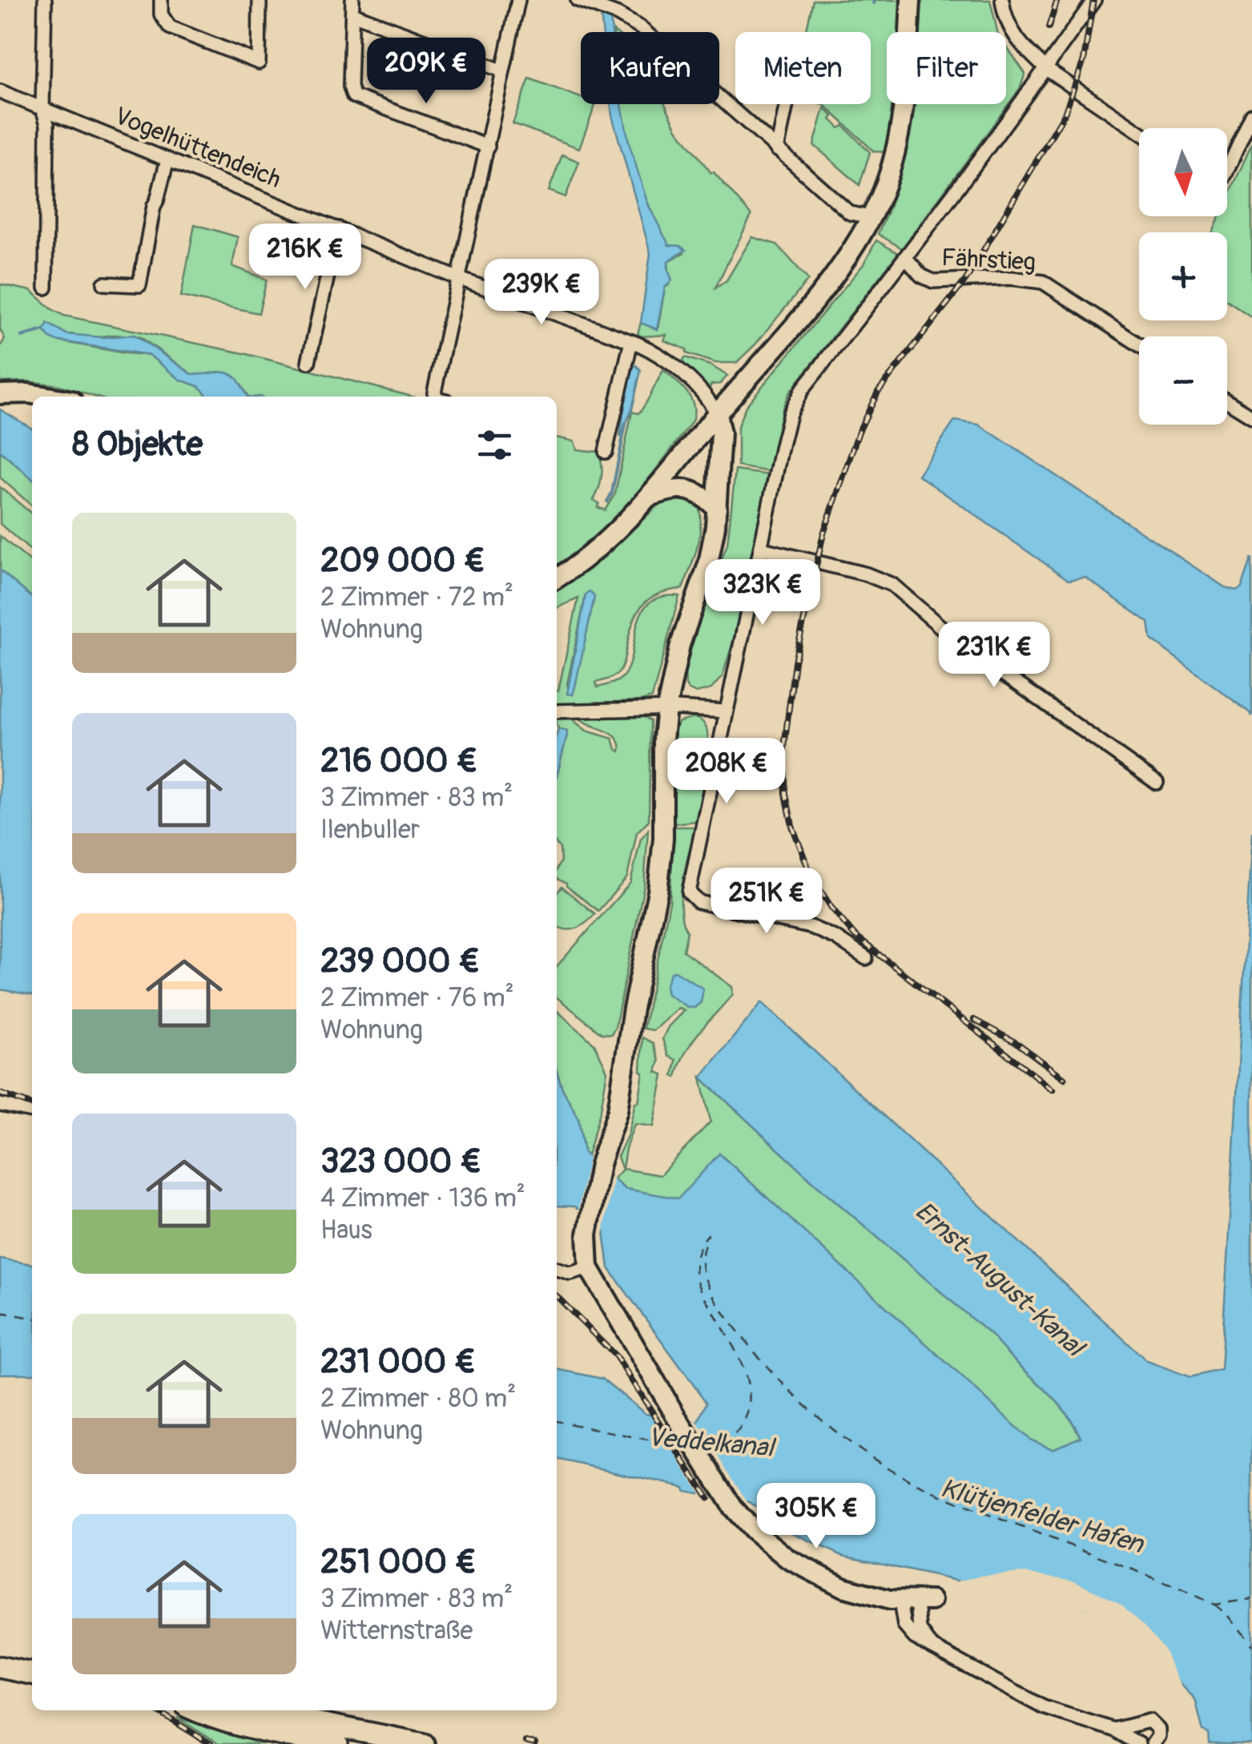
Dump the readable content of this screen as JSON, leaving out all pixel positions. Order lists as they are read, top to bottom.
{
  "streets": {
    "street": ["Vogelhüttendeich", "Fährstieg"]
  },
  "water": ["Ernst-August-Kanal", "Veddelkanal", "Klütjenfelder Hafen"],
  "north": "bottom",
  "page": {
    "chip": ["Kaufen", "Mieten", "Filter"],
    "price": [
      "209K €",
      "216K €",
      "239K €",
      "323K €",
      "231K €",
      "208K €",
      "251K €",
      "305K €"
    ],
    "map_buttons": ["+", "−"],
    "heading": "8 Objekte",
    "list": [
      {
        "name": "209 000 €",
        "note": "2 Zimmer · 72 m² · Wohnung"
      },
      {
        "name": "216 000 €",
        "note": "3 Zimmer · 83 m² · Ilenbuller"
      },
      {
        "name": "239 000 €",
        "note": "2 Zimmer · 76 m² · Wohnung"
      },
      {
        "name": "323 000 €",
        "note": "4 Zimmer · 136 m² · Haus"
      },
      {
        "name": "231 000 €",
        "note": "2 Zimmer · 80 m² · Wohnung"
      },
      {
        "name": "251 000 €",
        "note": "3 Zimmer · 83 m² · Witternstraße"
      }
    ]
  }
}
